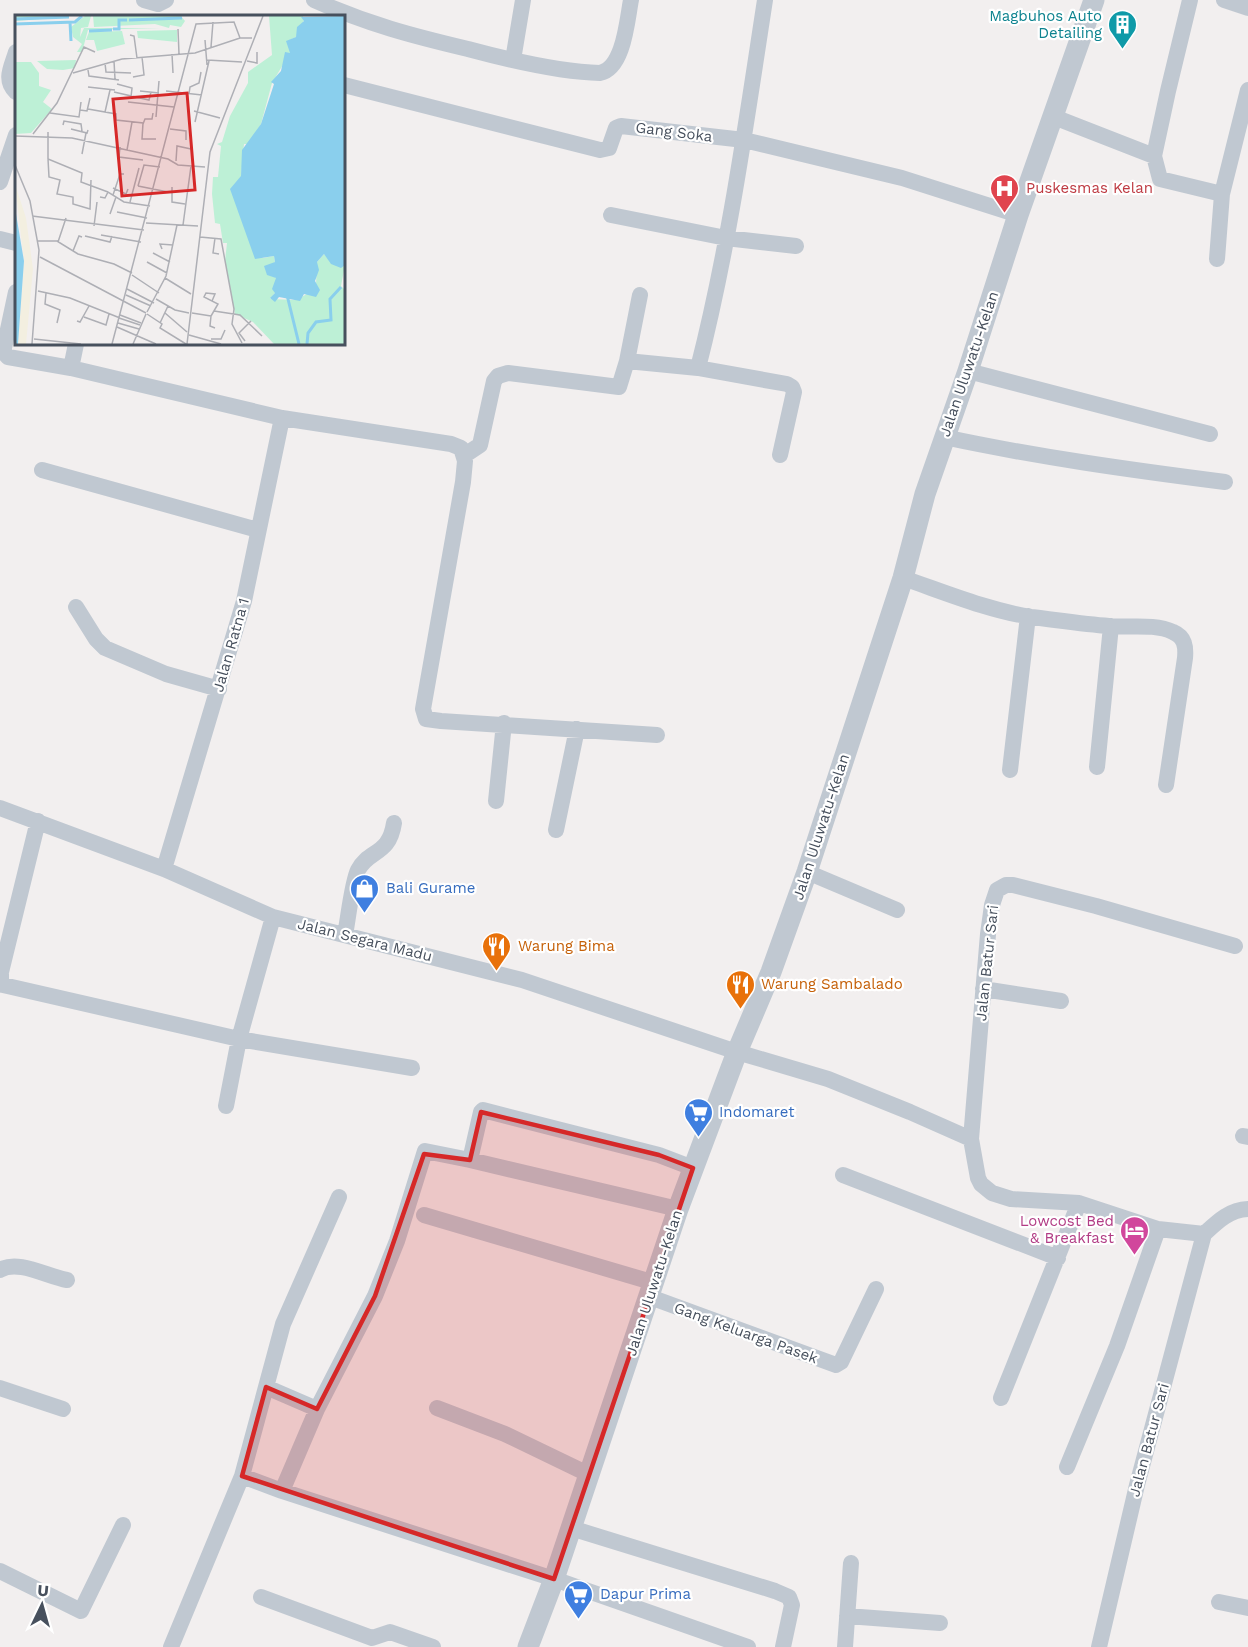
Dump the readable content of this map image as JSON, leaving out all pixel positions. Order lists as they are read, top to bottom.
{
  "streets": {
    "street": [
      "Gang Soka",
      "Jalan Uluwatu-Kelan",
      "Jalan Ratna 1",
      "Jalan Segara Madu",
      "Jalan Batur Sari",
      "Gang Keluarga Pasek"
    ]
  },
  "crossings": [
    ["Gang Soka", "Jalan Uluwatu-Kelan"],
    ["Jalan Uluwatu-Kelan", "Jalan Segara Madu"],
    ["Jalan Uluwatu-Kelan", "Gang Keluarga Pasek"],
    ["Jalan Ratna 1", "Jalan Segara Madu"]
  ],
  "places": {
    "building": ["Magbuhos Auto Detailing"],
    "hospital": ["Puskesmas Kelan"],
    "shop": ["Bali Gurame"],
    "restaurant": ["Warung Bima", "Warung Sambalado"],
    "supermarket": ["Indomaret", "Dapur Prima"],
    "hotel": ["Lowcost Bed & Breakfast"]
  },
  "north": "top"
}
